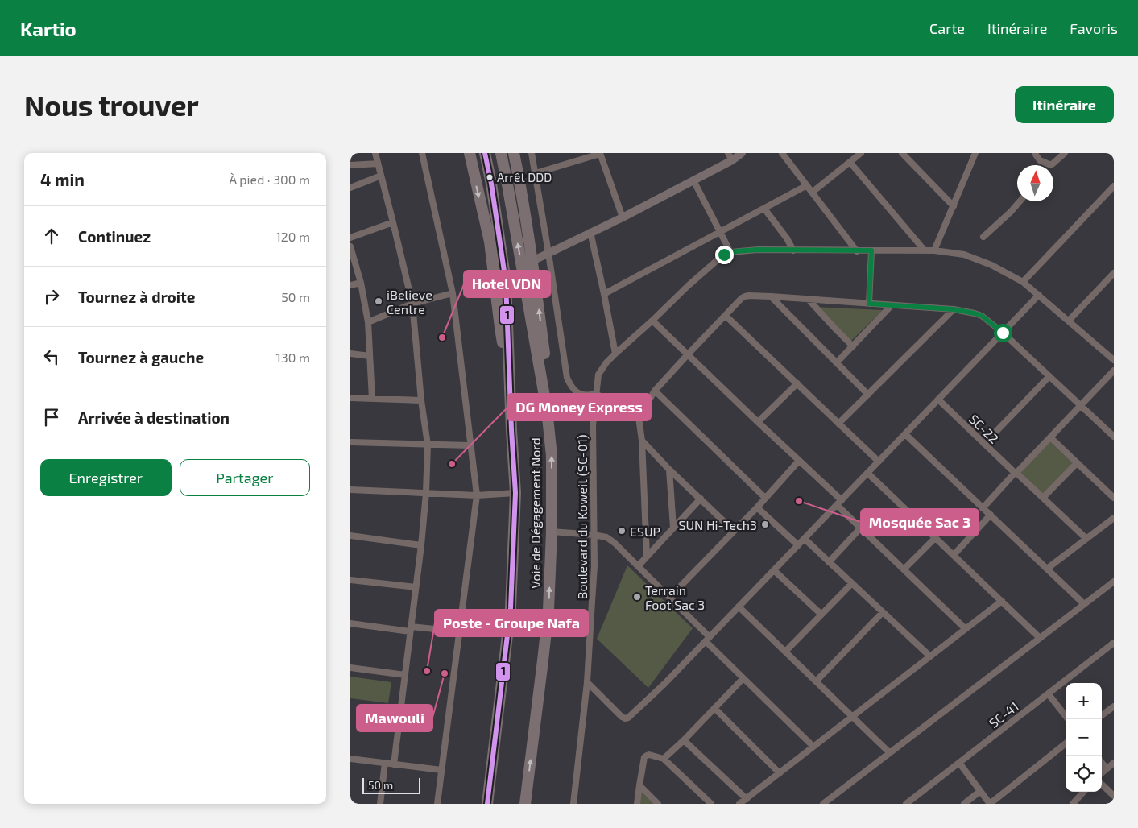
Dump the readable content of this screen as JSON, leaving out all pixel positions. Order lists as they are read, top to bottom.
{
  "streets": {
    "highway": ["Voie de Dégagement Nord"],
    "street": ["SC-22", "Boulevard du Koweit (SC-01)", "SC-41"]
  },
  "places": [
    "Arrêt DDD",
    "iBelieve Centre",
    "Hotel VDN",
    "DG Money Express",
    "Mosquée Sac 3",
    "SUN Hi-Tech3",
    "ESUP",
    "Terrain Foot Sac 3",
    "Poste - Groupe Nafa",
    "Mawouli"
  ],
  "lines": ["transit line 1"],
  "scale_bar": "50 m",
  "north": "top",
  "page": {
    "header": "Kartio",
    "nav": ["Carte", "Itinéraire", "Favoris"],
    "buttons": [
      "Itinéraire",
      ["Enregistrer", "Partager"]
    ],
    "title": "Nous trouver",
    "heading": ["4 min", "À pied · 300 m"],
    "list": [
      ["Continuez", "120 m"],
      ["Tournez à droite", "50 m"],
      ["Tournez à gauche", "130 m"],
      "Arrivée à destination"
    ],
    "map_buttons": ["+", "−"],
    "scale": "50 m"
  }
}
